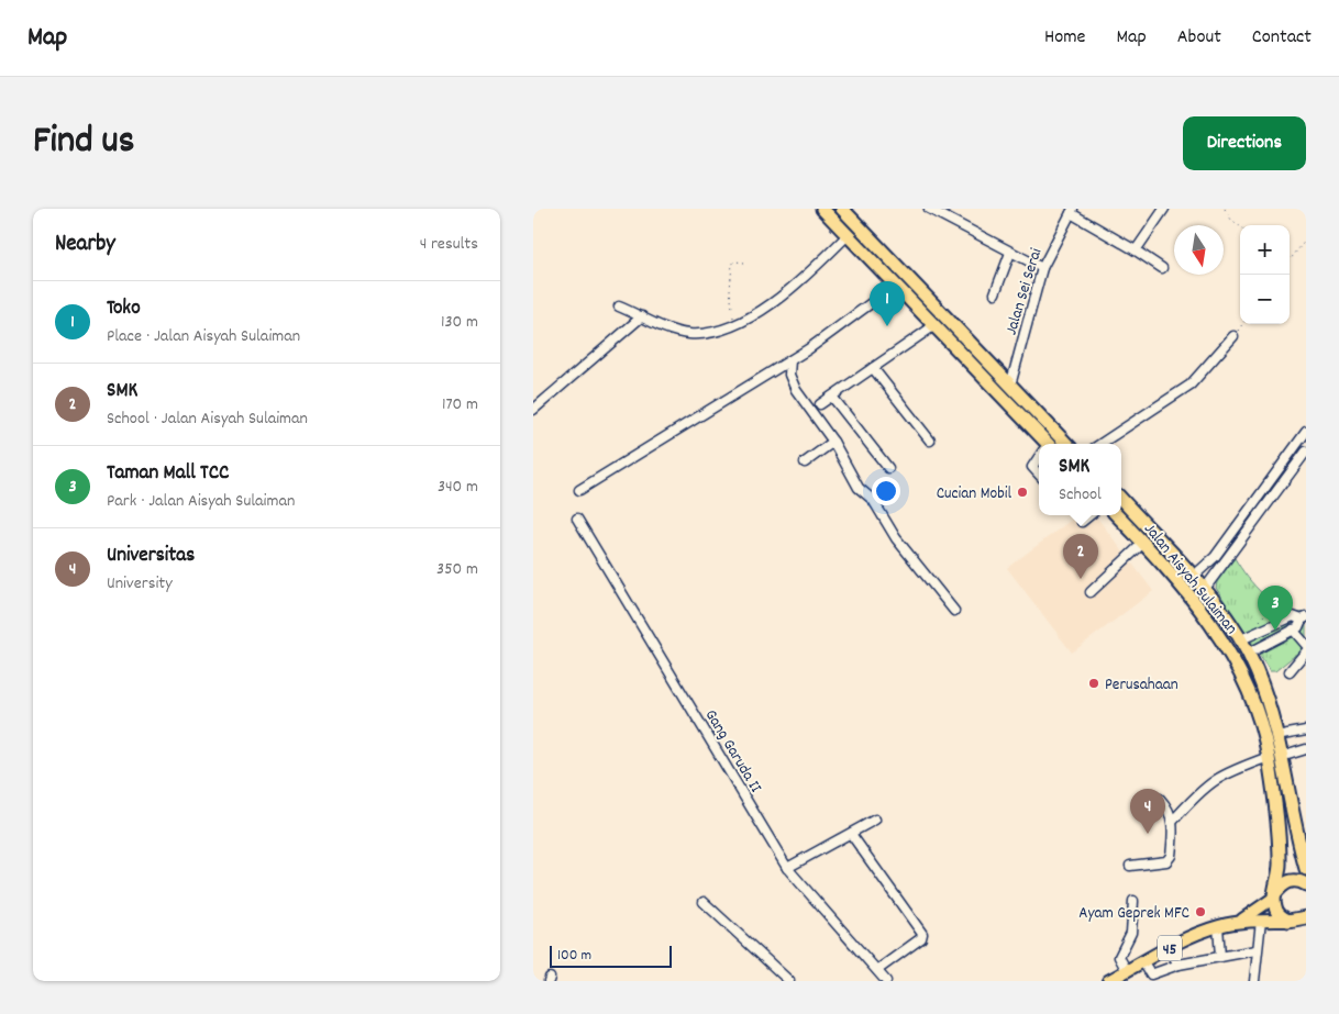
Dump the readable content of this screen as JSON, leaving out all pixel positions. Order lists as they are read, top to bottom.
{
  "streets": {
    "highway": ["Jalan Aisyah Sulaiman", "45"],
    "street": ["Jalan Sei Serai", "Gang Garuda II"]
  },
  "crossings": [
    ["Jalan Aisyah Sulaiman", "45"]
  ],
  "places": ["Cucian Mobil", "Perusahaan", "Ayam Geprek MFC"],
  "scale_bar": "100 m",
  "north": "bottom",
  "page": {
    "header": "Map",
    "nav": [
      "Home",
      "Map",
      "About",
      "Contact"
    ],
    "title": "Find us",
    "buttons": "Directions",
    "heading": ["Nearby", "4 results"],
    "map_buttons": ["+", "−"],
    "list": [
      {
        "mark": "1",
        "name": "Toko",
        "note": "Place · Jalan Aisyah Sulaiman",
        "value": "130 m"
      },
      {
        "mark": "2",
        "name": "SMK",
        "note": "School · Jalan Aisyah Sulaiman",
        "value": "170 m"
      },
      {
        "mark": "3",
        "name": "Taman Mall TCC",
        "note": "Park · Jalan Aisyah Sulaiman",
        "value": "340 m"
      },
      {
        "mark": "4",
        "name": "Universitas",
        "note": "University",
        "value": "350 m"
      }
    ],
    "pins": [
      "1",
      "2",
      "3",
      "4"
    ],
    "popup": ["SMK", "School"],
    "scale": "100 m"
  }
}
